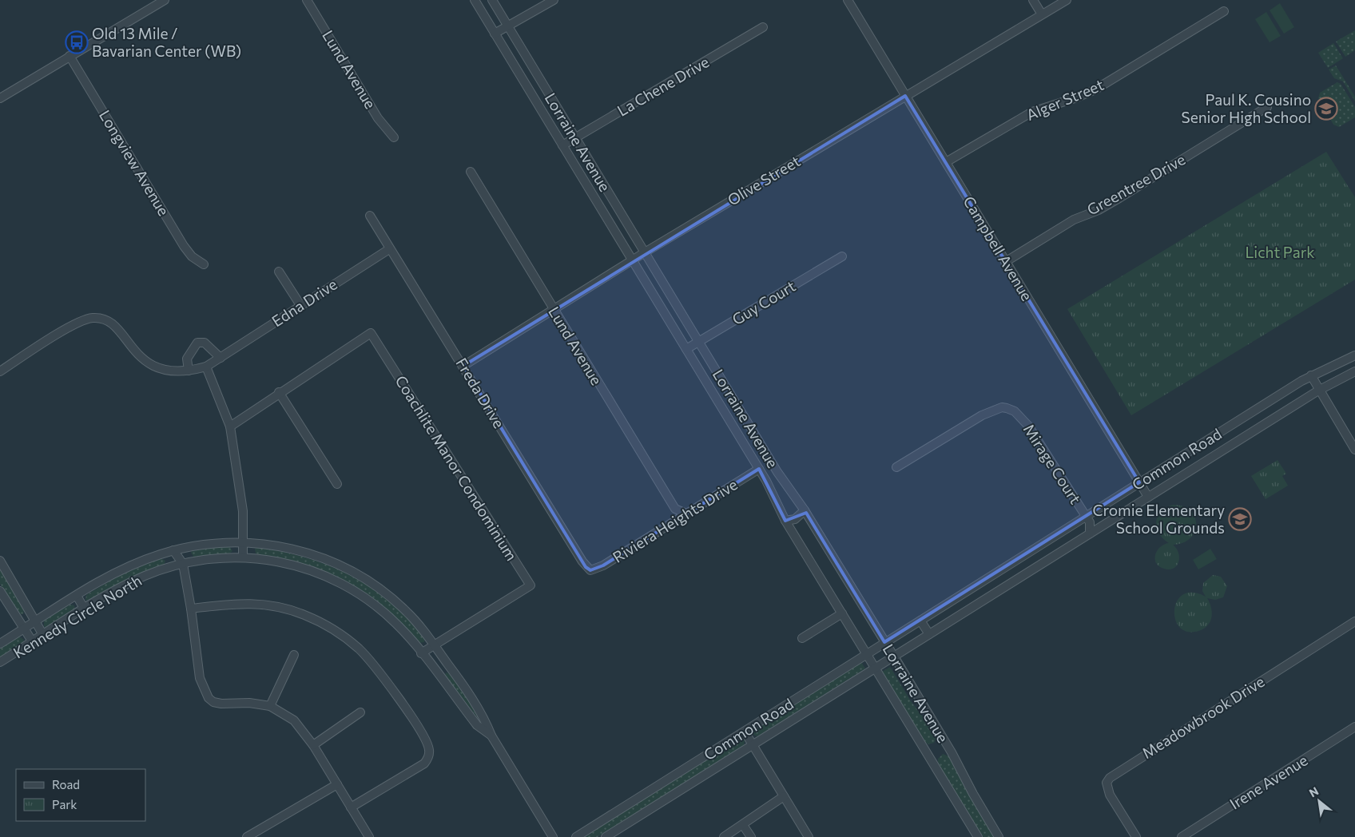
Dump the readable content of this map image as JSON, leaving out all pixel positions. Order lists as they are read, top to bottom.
{
  "streets": {
    "street": [
      "Lund Avenue",
      "La Chene Drive",
      "Alger Street",
      "Lorraine Avenue",
      "Longview Avenue",
      "Olive Street",
      "Greentree Drive",
      "Campbell Avenue",
      "Edna Drive",
      "Guy Court",
      "Freda Drive",
      "Common Road",
      "Mirage Court",
      "Coachlite Manor Condominium",
      "Riviera Heights Drive",
      "Kennedy Circle North",
      "Meadowbrook Drive",
      "Irene Avenue"
    ]
  },
  "crossings": [
    ["Lund Avenue", "Olive Street"],
    ["Lund Avenue", "Riviera Heights Drive"],
    ["La Chene Drive", "Lorraine Avenue"],
    ["Alger Street", "Campbell Avenue"],
    ["Lorraine Avenue", "Olive Street"],
    ["Lorraine Avenue", "Guy Court"],
    ["Lorraine Avenue", "Common Road"],
    ["Lorraine Avenue", "Riviera Heights Drive"],
    ["Olive Street", "Campbell Avenue"],
    ["Olive Street", "Freda Drive"],
    ["Greentree Drive", "Campbell Avenue"],
    ["Campbell Avenue", "Common Road"],
    ["Edna Drive", "Freda Drive"],
    ["Freda Drive", "Riviera Heights Drive"],
    ["Common Road", "Mirage Court"],
    ["Coachlite Manor Condominium", "Kennedy Circle North"]
  ],
  "parks": ["Licht Park"],
  "places": {
    "bus stop": ["Old 13 Mile / Bavarian Center (WB)"],
    "school or university": ["Paul K. Cousino Senior High School", "Cromie Elementary School Grounds"]
  },
  "legend": ["Road", "Park"],
  "north": "top left"
}
